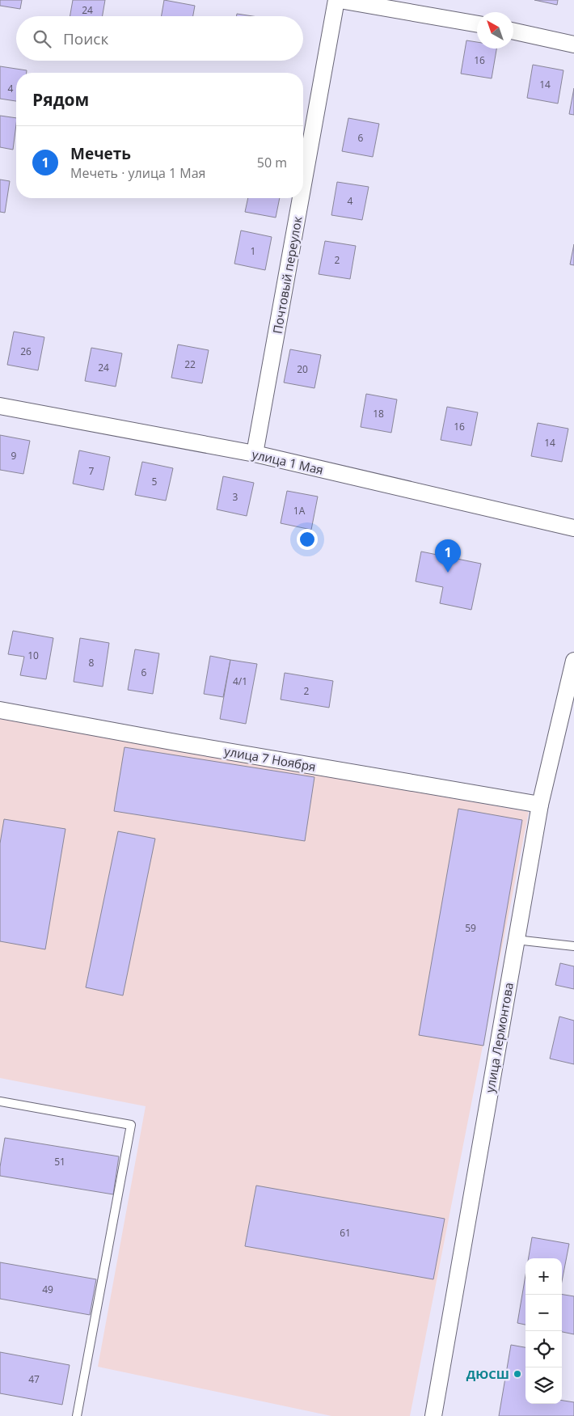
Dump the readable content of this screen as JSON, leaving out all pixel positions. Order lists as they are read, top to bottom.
{
  "streets": {
    "street": [
      "Почтовый переулок",
      "улица 1 Мая",
      "улица 7 Ноября",
      "улица Лермонтова"
    ]
  },
  "crossings": [
    ["Почтовый переулок", "улица 1 Мая"],
    ["улица 7 Ноября", "улица Лермонтова"]
  ],
  "places": ["ДЮСШ"],
  "house_numbers": [
    "24",
    "16",
    "14",
    "4",
    "6",
    "4",
    "1",
    "2",
    "26",
    "22",
    "24",
    "20",
    "18",
    "16",
    "14",
    "9",
    "7",
    "5",
    "3",
    "1А",
    "10",
    "8",
    "6",
    "4/1",
    "2",
    "59",
    "51",
    "61",
    "49",
    "47"
  ],
  "north": "top left",
  "page": {
    "search": "Поиск",
    "heading": "Рядом",
    "list": [
      {
        "mark": "1",
        "name": "Мечеть",
        "note": "Мечеть · улица 1 Мая",
        "value": "50 m"
      }
    ],
    "pins": "1",
    "map_buttons": ["+", "−"]
  }
}
